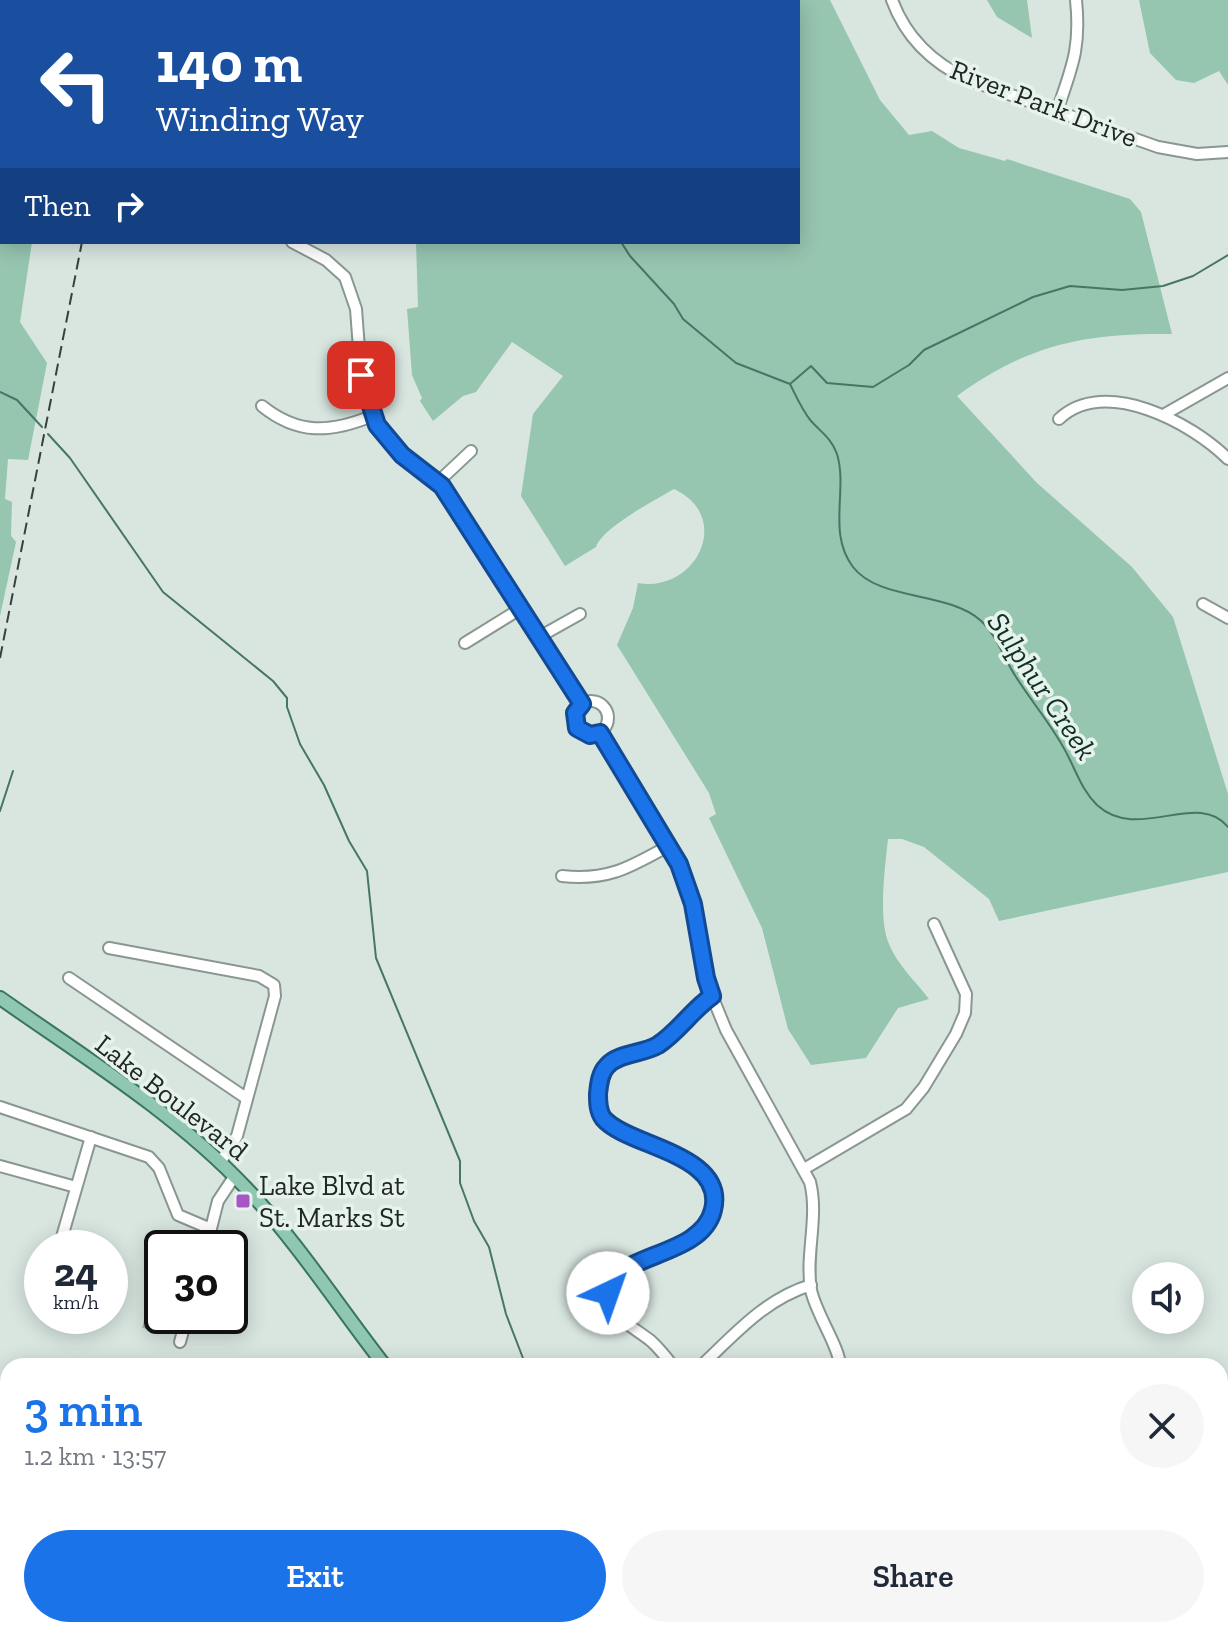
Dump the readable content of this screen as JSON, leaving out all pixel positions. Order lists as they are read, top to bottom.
{
  "streets": {
    "main road": ["Lake Boulevard"],
    "street": ["River Park Drive"]
  },
  "water": ["Sulphur Creek"],
  "places": {
    "transit": ["Lake Blvd at St. Marks St"]
  },
  "page": {
    "turn": ["140 m", "Winding Way"],
    "then": "Then",
    "speed": "24 km/h",
    "limit": "30",
    "heading": ["3 min", "1.2 km · 13:57"],
    "buttons": ["Exit", "Share"]
  }
}
